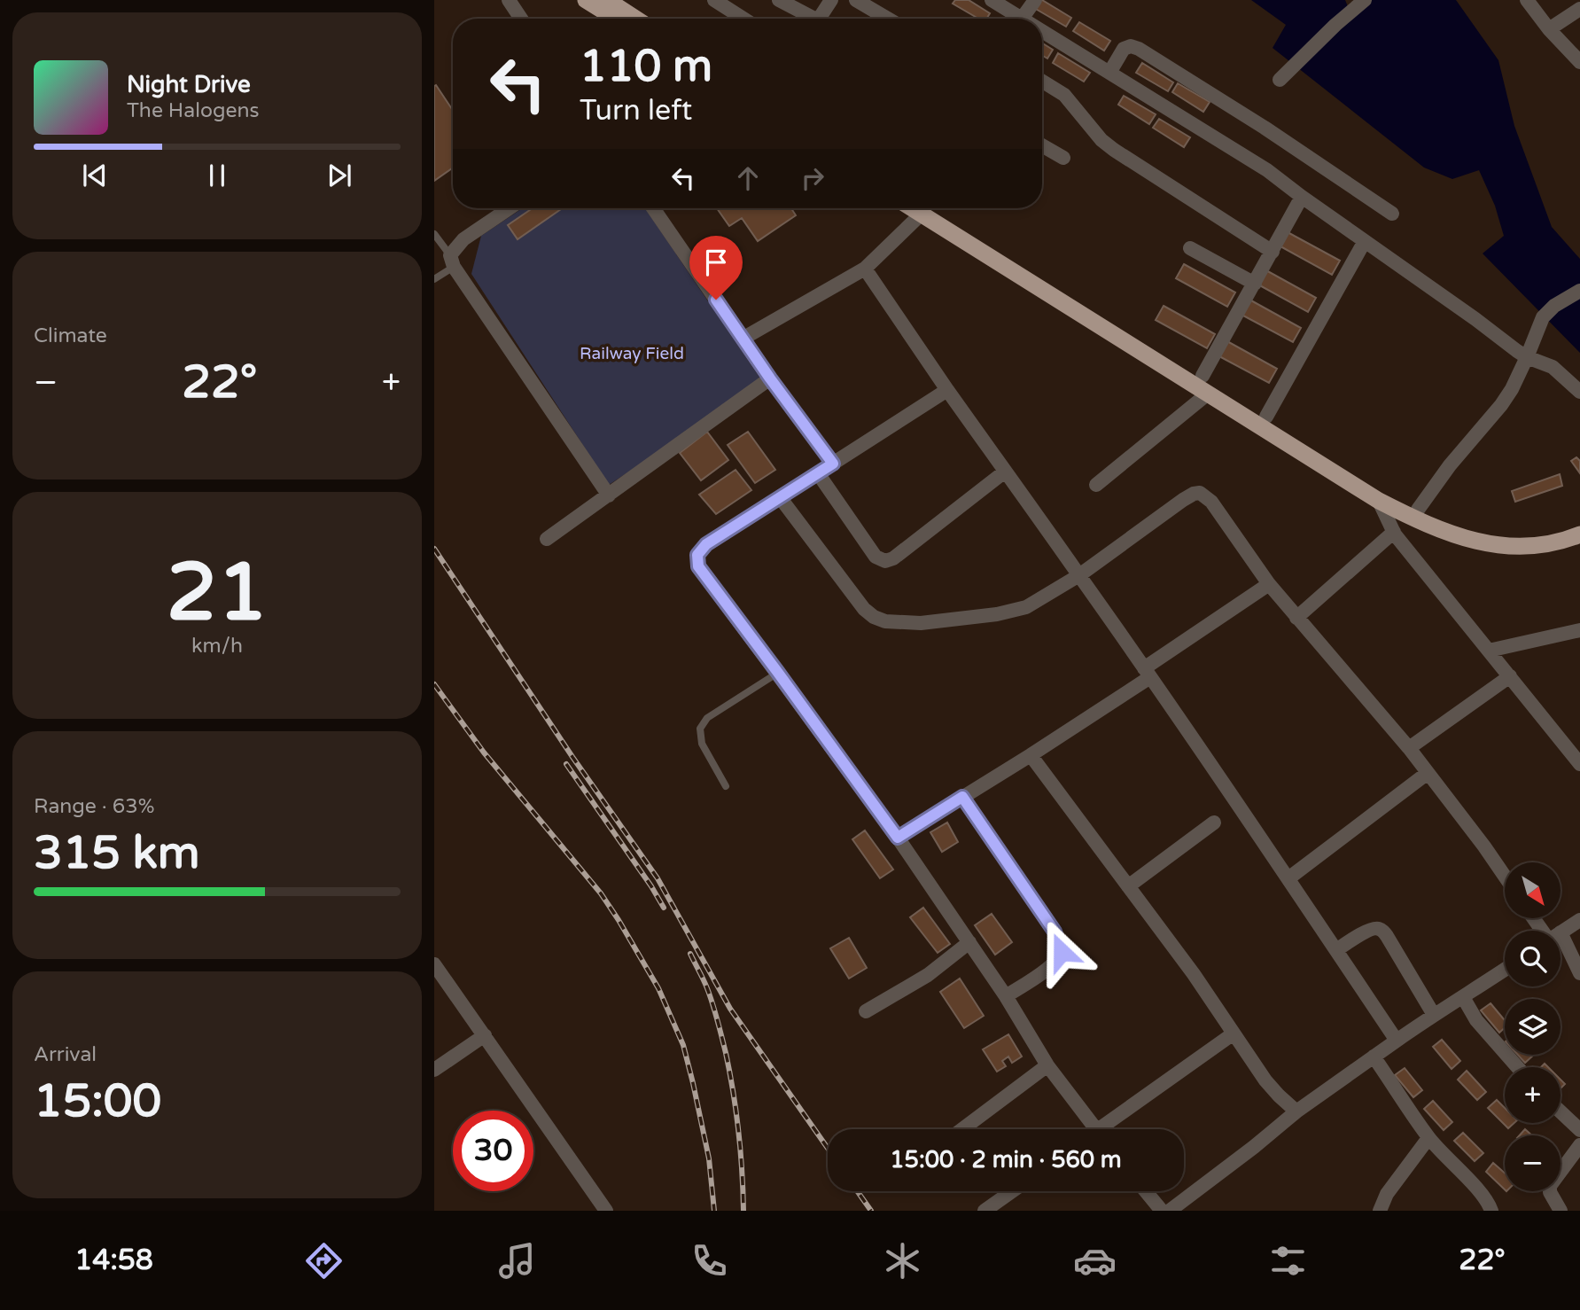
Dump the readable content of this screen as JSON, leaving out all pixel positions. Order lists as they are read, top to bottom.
{
  "parks": ["Railway Field"],
  "north": "bottom right",
  "page": {
    "turn": ["110 m", "Turn left"],
    "song": ["Night Drive", "The Halogens"],
    "tile": [
      "Climate",
      ["21", "km/h"],
      ["Range · 63%", "315 km"],
      ["Arrival", "15:00"]
    ],
    "heat": ["−", "22°", "+"],
    "map_buttons": ["+", "−"],
    "limit": "30",
    "trip": "15:00 · 2 min · 560 m",
    "tabs": ["14:58", "22°"]
  }
}
